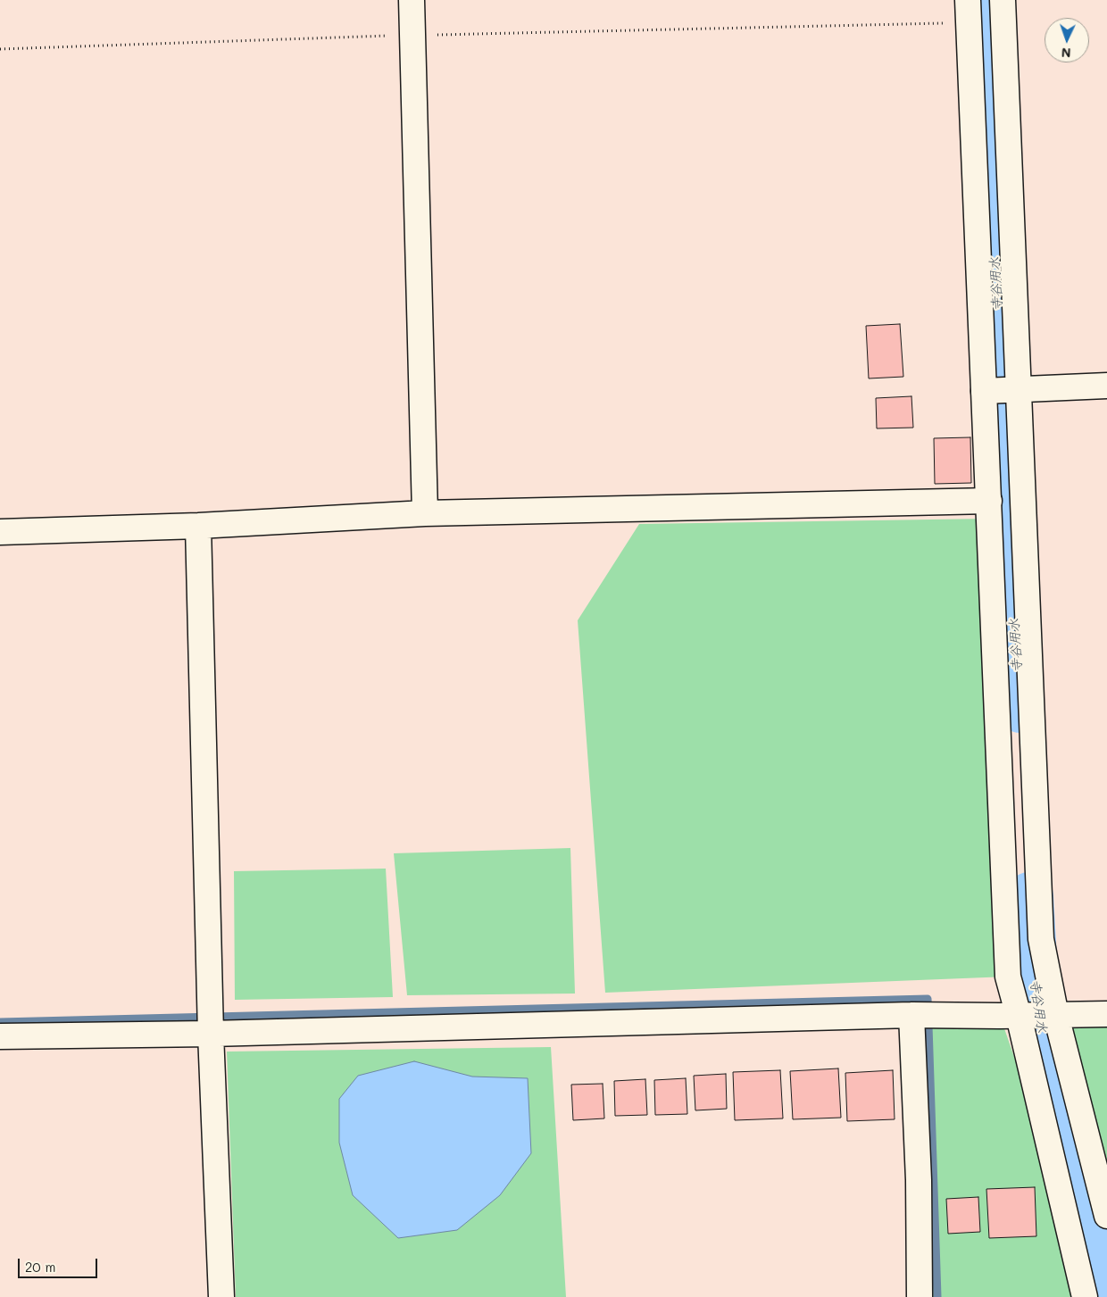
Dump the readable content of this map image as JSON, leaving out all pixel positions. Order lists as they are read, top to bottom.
{
  "water": ["寺谷用水"],
  "scale_bar": "20 m",
  "north": "bottom"
}
